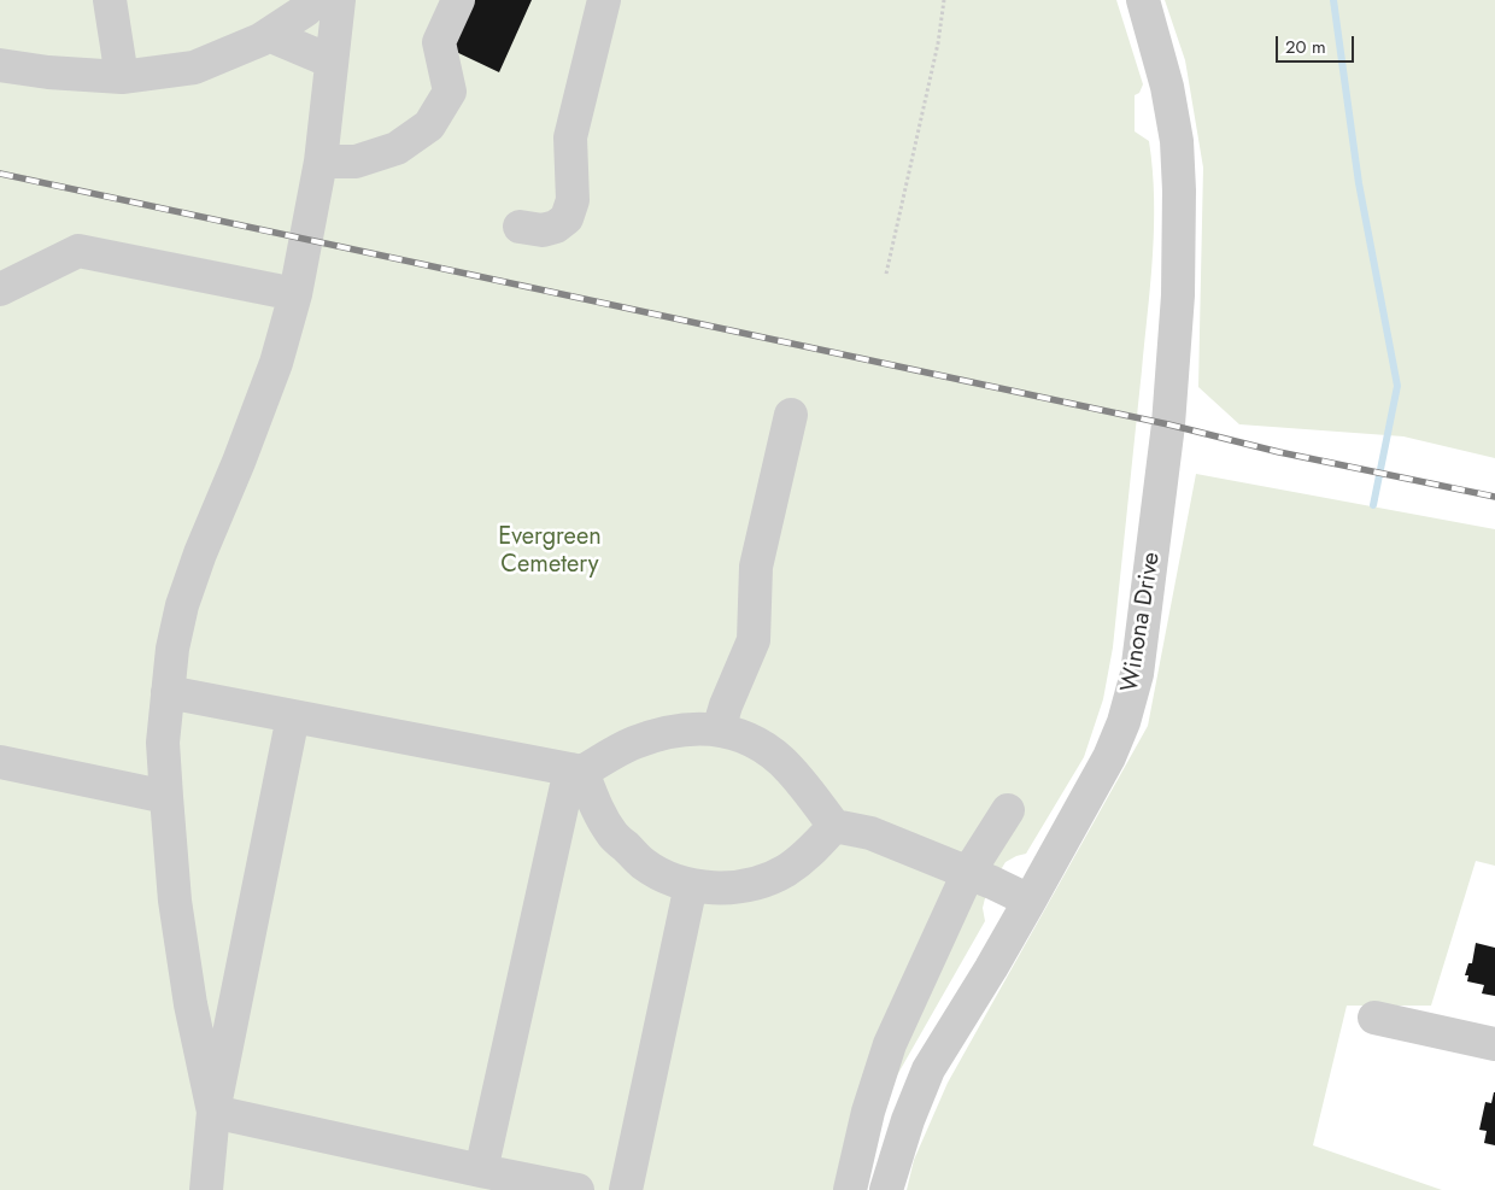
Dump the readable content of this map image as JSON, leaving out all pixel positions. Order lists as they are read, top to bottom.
{
  "streets": {
    "street": ["Winona Drive"]
  },
  "parks": ["Evergreen Cemetery"],
  "scale_bar": "20 m"
}
